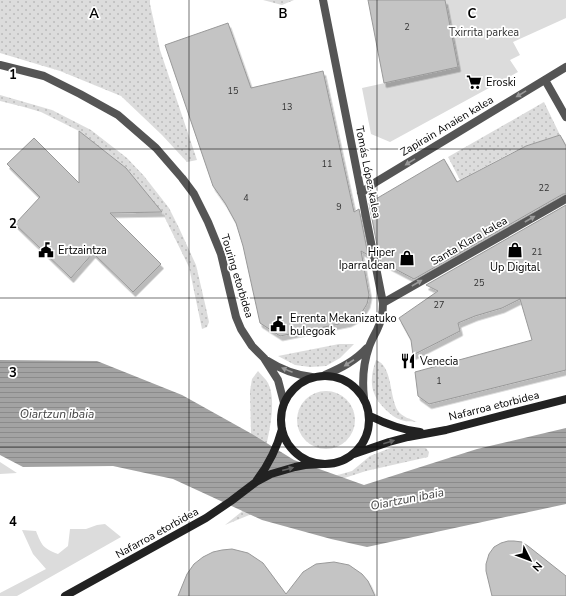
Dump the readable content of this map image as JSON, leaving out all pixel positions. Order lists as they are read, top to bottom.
{
  "streets": {
    "main road": ["Nafarroa etorbidea"],
    "street": [
      "Zapirain Anaien kalea",
      "Tomás López kalea",
      "Santa Klara kalea",
      "Touring etorbidea"
    ]
  },
  "crossings": [
    ["Zapirain Anaien kalea", "Tomás López kalea"],
    ["Tomás López kalea", "Santa Klara kalea"],
    ["Tomás López kalea", "Touring etorbidea"],
    ["Tomás López kalea", "Nafarroa etorbidea"],
    ["Touring etorbidea", "Nafarroa etorbidea"]
  ],
  "one_way": ["Zapirain Anaien kalea", "Santa Klara kalea"],
  "water": ["Oiartzun ibaia"],
  "parks": ["Txirrita parkea"],
  "places": {
    "supermarket": ["Eroski"],
    "public building": ["Ertzaintza", "Errenta Mekanizatuko bulegoak"],
    "shop": ["Up Digital", "Hiper Iparraldean"],
    "restaurant": ["Venecia"]
  },
  "house_numbers": [
    "2",
    "15",
    "13",
    "11",
    "22",
    "4",
    "9",
    "21",
    "25",
    "27",
    "1"
  ],
  "north": "bottom right",
  "grid": {
    "columns": ["A", "B", "C"],
    "rows": [
      "1",
      "2",
      "3",
      "4"
    ]
  }
}
